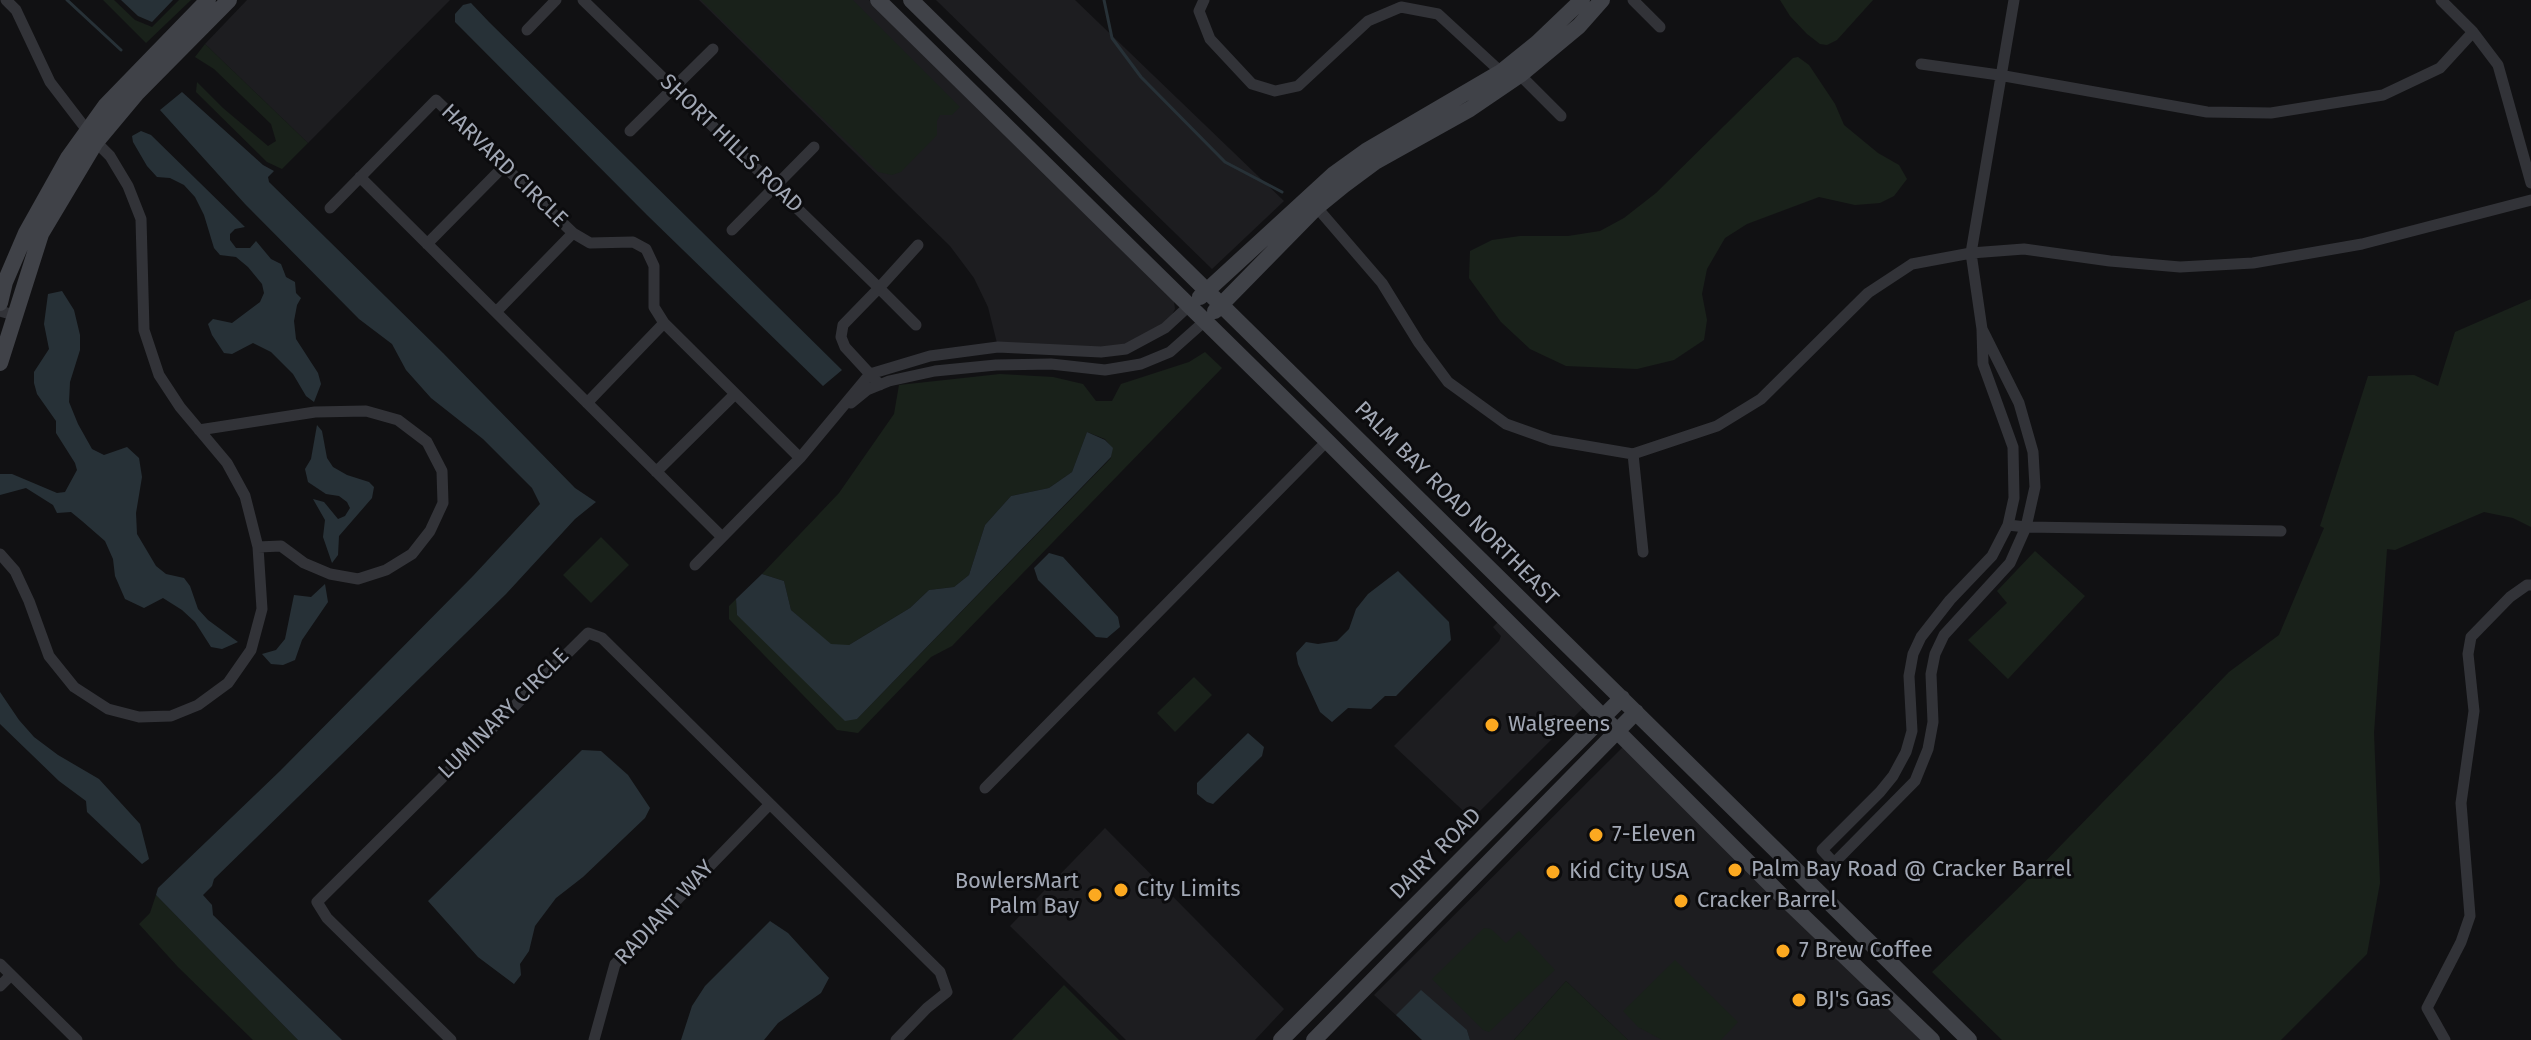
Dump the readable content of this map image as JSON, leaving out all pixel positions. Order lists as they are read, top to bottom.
{
  "streets": {
    "main road": ["PALM BAY ROAD NORTHEAST", "DAIRY ROAD"],
    "street": [
      "SHORT HILLS ROAD",
      "HARVARD CIRCLE",
      "LUMINARY CIRCLE",
      "RADIANT WAY"
    ]
  },
  "crossings": [
    ["PALM BAY ROAD NORTHEAST", "DAIRY ROAD"],
    ["LUMINARY CIRCLE", "RADIANT WAY"]
  ],
  "places": [
    "Walgreens",
    "7-Eleven",
    "Palm Bay Road @ Cracker Barrel",
    "Kid City USA",
    "City Limits",
    "BowlersMart Palm Bay",
    "Cracker Barrel",
    "7 Brew Coffee",
    "BJ's Gas"
  ]
}
